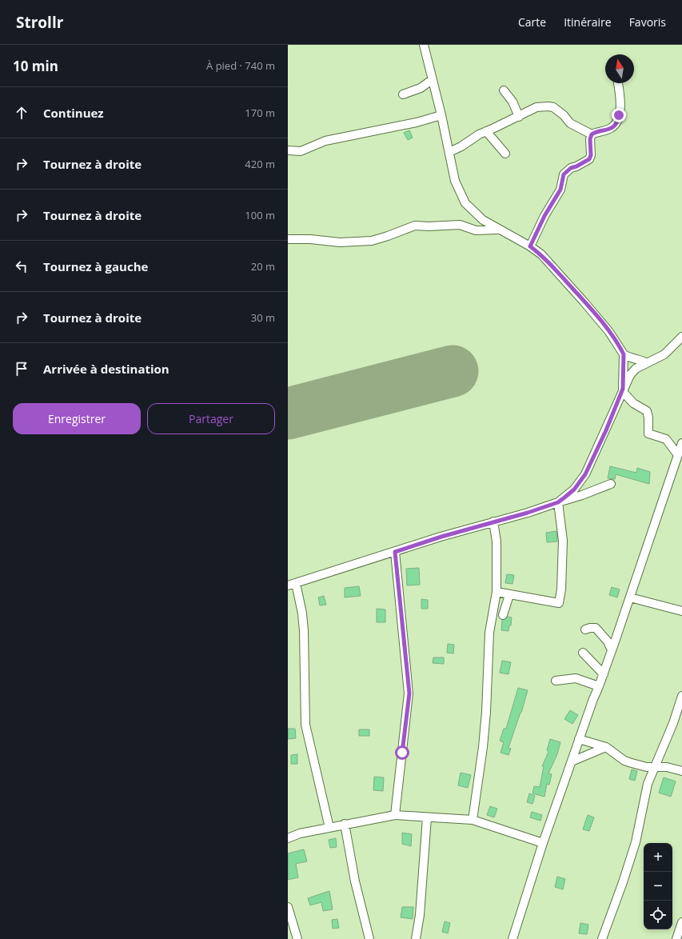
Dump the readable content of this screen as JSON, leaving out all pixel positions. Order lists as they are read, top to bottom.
{
  "north": "top",
  "page": {
    "header": "Strollr",
    "nav": ["Carte", "Itinéraire", "Favoris"],
    "heading": ["10 min", "À pied · 740 m"],
    "list": [
      ["Continuez", "170 m"],
      ["Tournez à droite", "420 m"],
      ["Tournez à droite", "100 m"],
      ["Tournez à gauche", "20 m"],
      ["Tournez à droite", "30 m"],
      "Arrivée à destination"
    ],
    "buttons": ["Enregistrer", "Partager"],
    "map_buttons": ["+", "−"]
  }
}
